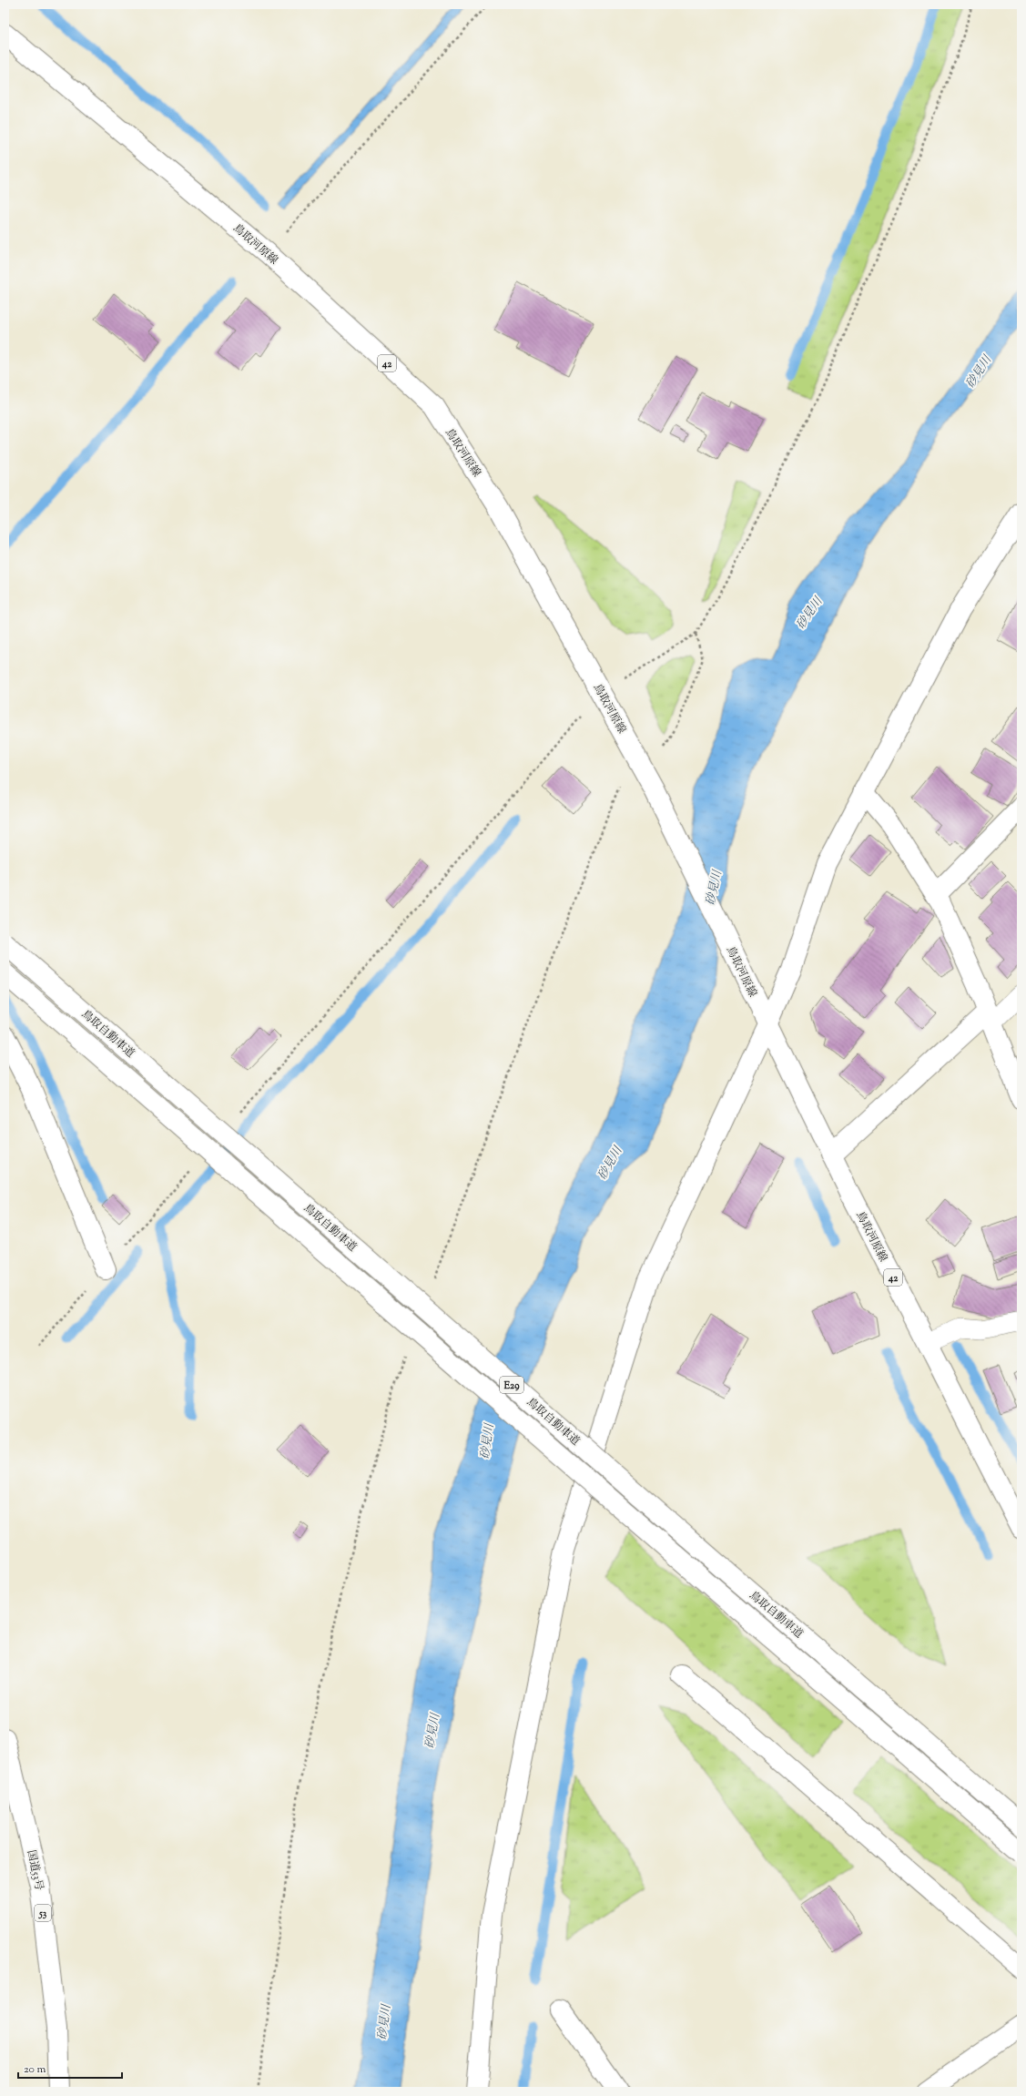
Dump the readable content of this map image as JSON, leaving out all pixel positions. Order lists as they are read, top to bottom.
{
  "streets": {
    "main road": [
      "鳥取河原線",
      "42",
      "鳥取自動車道",
      "E29",
      "国道53号",
      "53"
    ]
  },
  "water": ["砂見川"],
  "scale_bar": "20 m"
}
